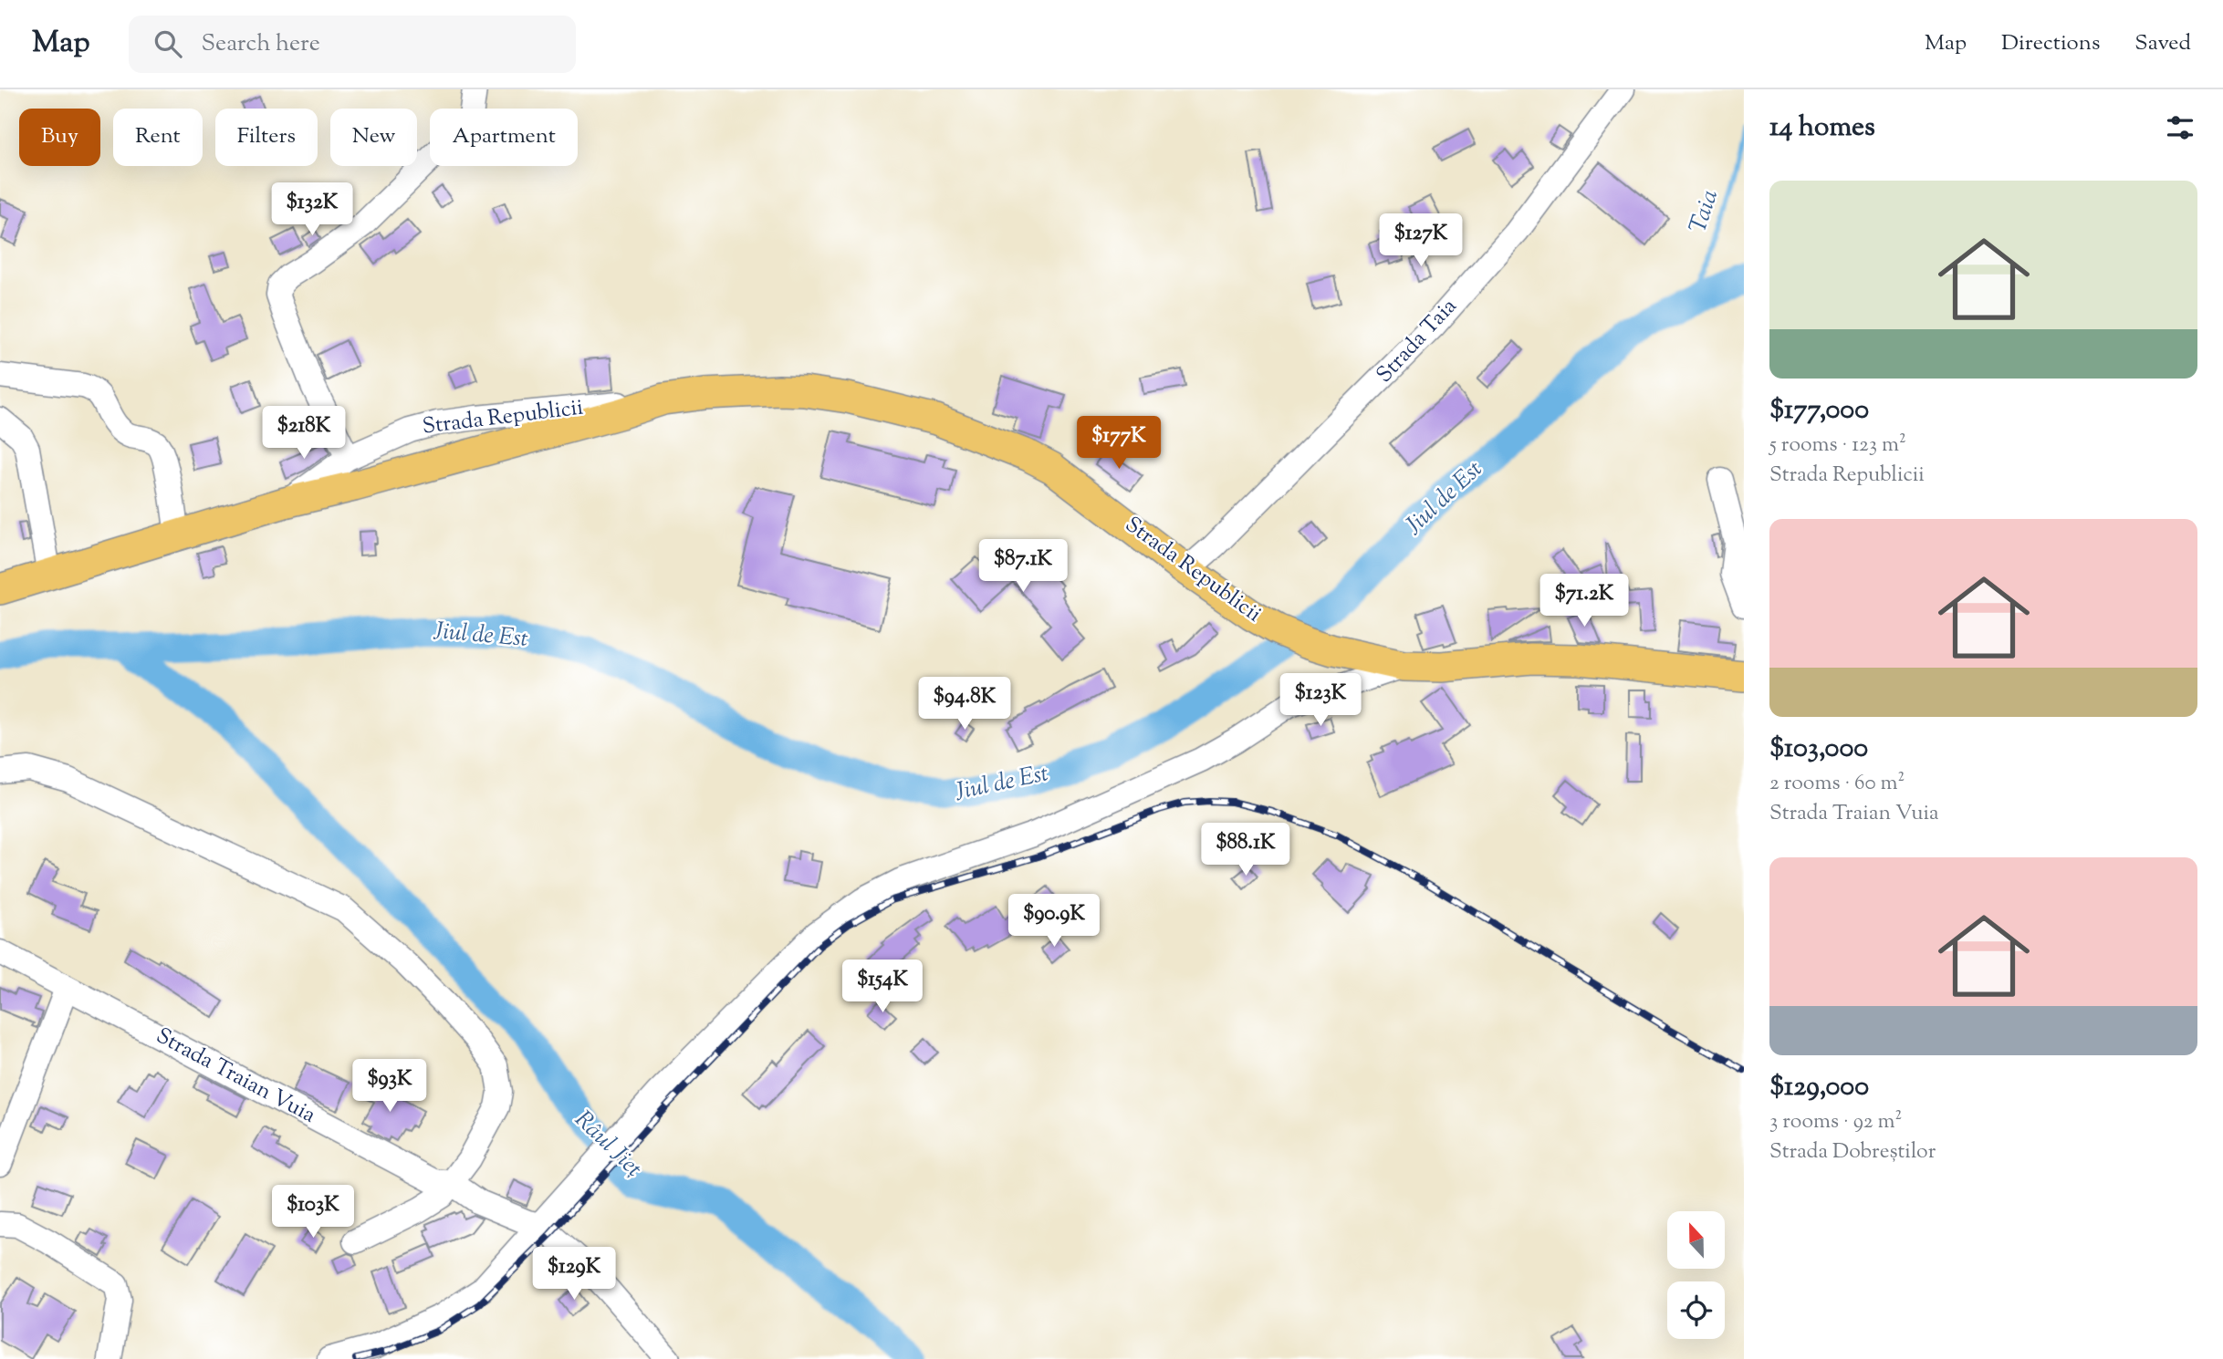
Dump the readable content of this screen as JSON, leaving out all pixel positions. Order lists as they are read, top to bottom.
{
  "streets": {
    "main road": ["Strada Republicii"],
    "street": ["Strada Taia", "Strada Traian Vuia"]
  },
  "crossings": [
    ["Strada Taia", "Strada Republicii"]
  ],
  "water": ["Taia", "Jiul de Est", "Râul Jieț"],
  "north": "top",
  "page": {
    "header": "Map",
    "search": "Search here",
    "nav": ["Map", "Directions", "Saved"],
    "heading": "14 homes",
    "chip": [
      "Buy",
      "Rent",
      "Filters",
      "New",
      "Apartment"
    ],
    "list": [
      {
        "name": "$177,000",
        "note": "5 rooms · 123 m² · Strada Republicii"
      },
      {
        "name": "$103,000",
        "note": "2 rooms · 60 m² · Strada Traian Vuia"
      },
      {
        "name": "$129,000",
        "note": "3 rooms · 92 m² · Strada Dobreștilor"
      }
    ],
    "price": [
      "$132K",
      "$127K",
      "$218K",
      "$177K",
      "$87.1K",
      "$71.2K",
      "$123K",
      "$94.8K",
      "$88.1K",
      "$90.9K",
      "$154K",
      "$93K",
      "$103K",
      "$129K"
    ]
  }
}
